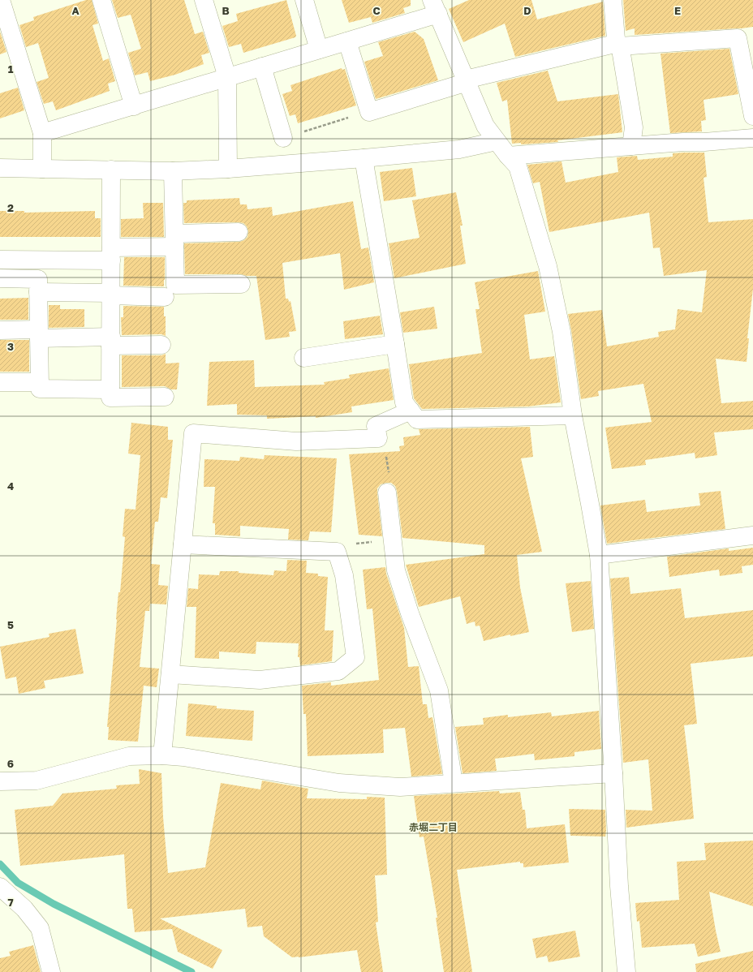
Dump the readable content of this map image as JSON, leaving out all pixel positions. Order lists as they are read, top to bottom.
{
  "districts": ["赤堀二丁目"],
  "grid": {
    "columns": [
      "A",
      "B",
      "C",
      "D",
      "E"
    ],
    "rows": [
      "1",
      "2",
      "3",
      "4",
      "5",
      "6",
      "7"
    ]
  }
}
